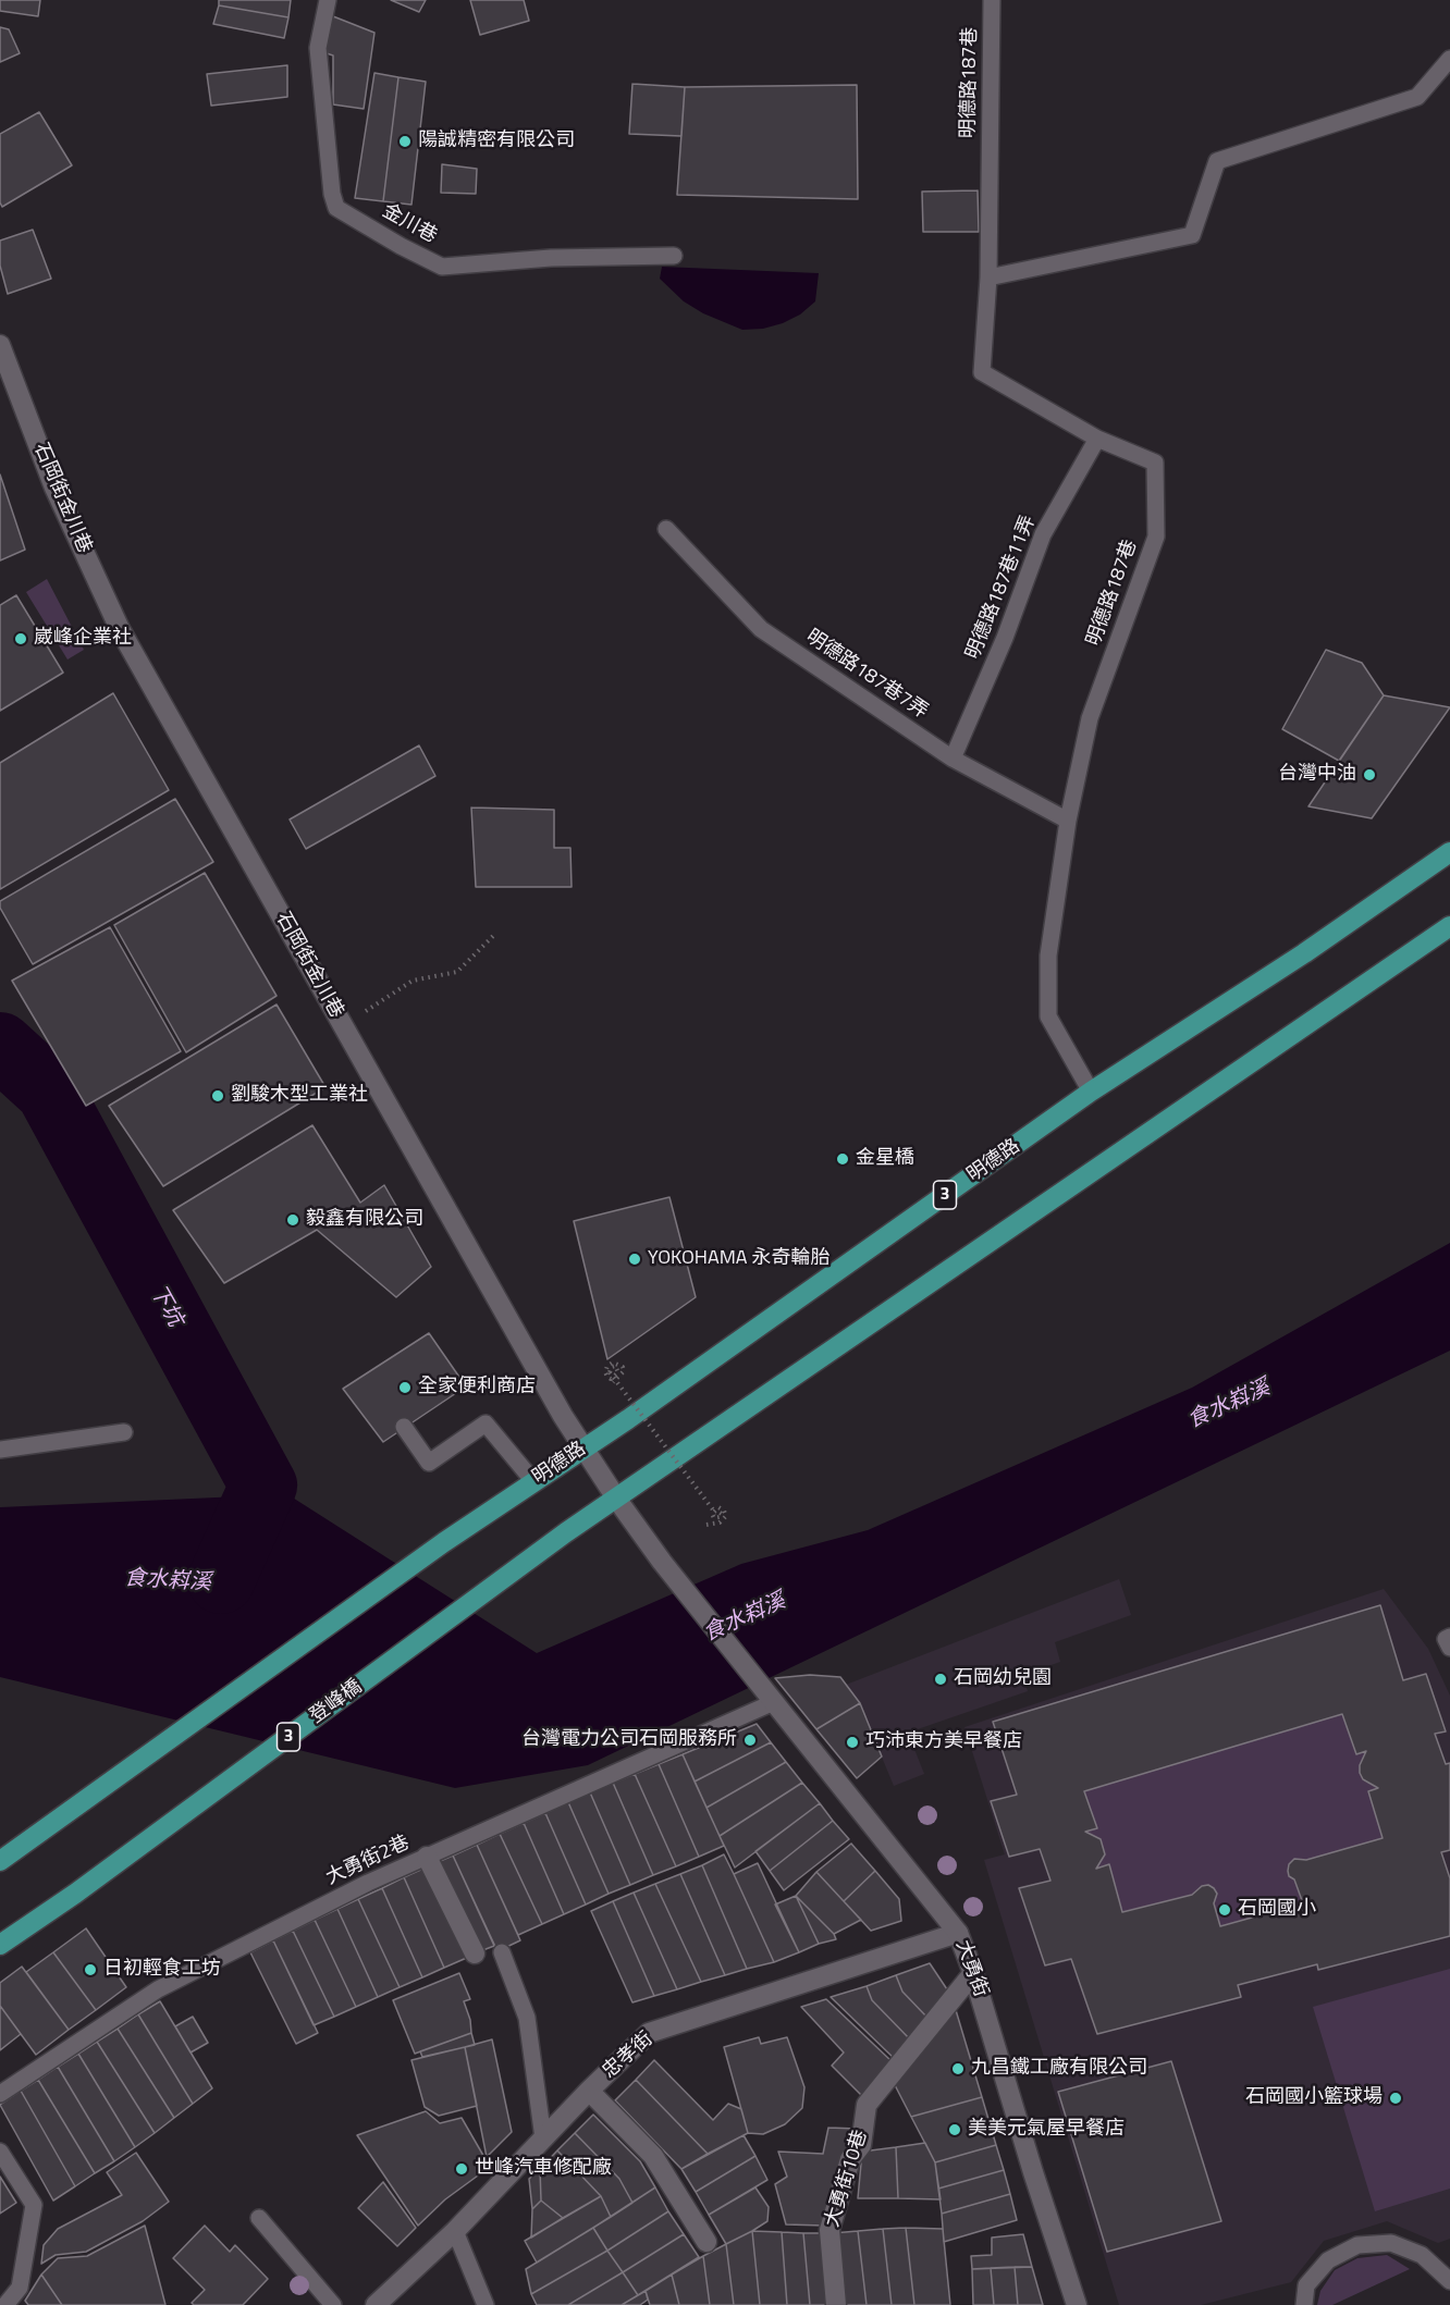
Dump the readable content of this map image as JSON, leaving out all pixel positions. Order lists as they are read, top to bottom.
{
  "streets": {
    "main road": ["明德路", "3", "登峰橋"],
    "street": [
      "石岡街金川巷",
      "大勇街",
      "忠孝街",
      "大勇街10巷"
    ],
    "lane": [
      "明德路187巷",
      "金川巷",
      "明德路187巷11弄",
      "明德路187巷7弄",
      "大勇街2巷"
    ]
  },
  "crossings": [
    ["明德路187巷", "明德路187巷11弄"],
    ["明德路187巷", "明德路187巷7弄"],
    ["明德路187巷", "明德路"],
    ["石岡街金川巷", "明德路"],
    ["石岡街金川巷", "3"],
    ["石岡街金川巷", "登峰橋"],
    ["石岡街金川巷", "大勇街2巷"],
    ["石岡街金川巷", "大勇街"],
    ["明德路187巷11弄", "明德路187巷7弄"],
    ["3", "登峰橋"],
    ["大勇街2巷", "大勇街"],
    ["大勇街", "忠孝街"],
    ["大勇街", "大勇街10巷"]
  ],
  "water": ["下坑", "食水嵙溪"],
  "places": [
    "陽誠精密有限公司",
    "崴峰企業社",
    "台灣中油",
    "劉駿木型工業社",
    "金星橋",
    "毅鑫有限公司",
    "YOKOHAMA 永奇輪胎",
    "全家便利商店",
    "石岡幼兒園",
    "台灣電力公司石岡服務所",
    "巧沛東方美早餐店",
    "石岡國小",
    "日初輕食工坊",
    "九昌鐵工廠有限公司",
    "石岡國小籃球場",
    "美美元氣屋早餐店",
    "世峰汽車修配廠"
  ]
}
